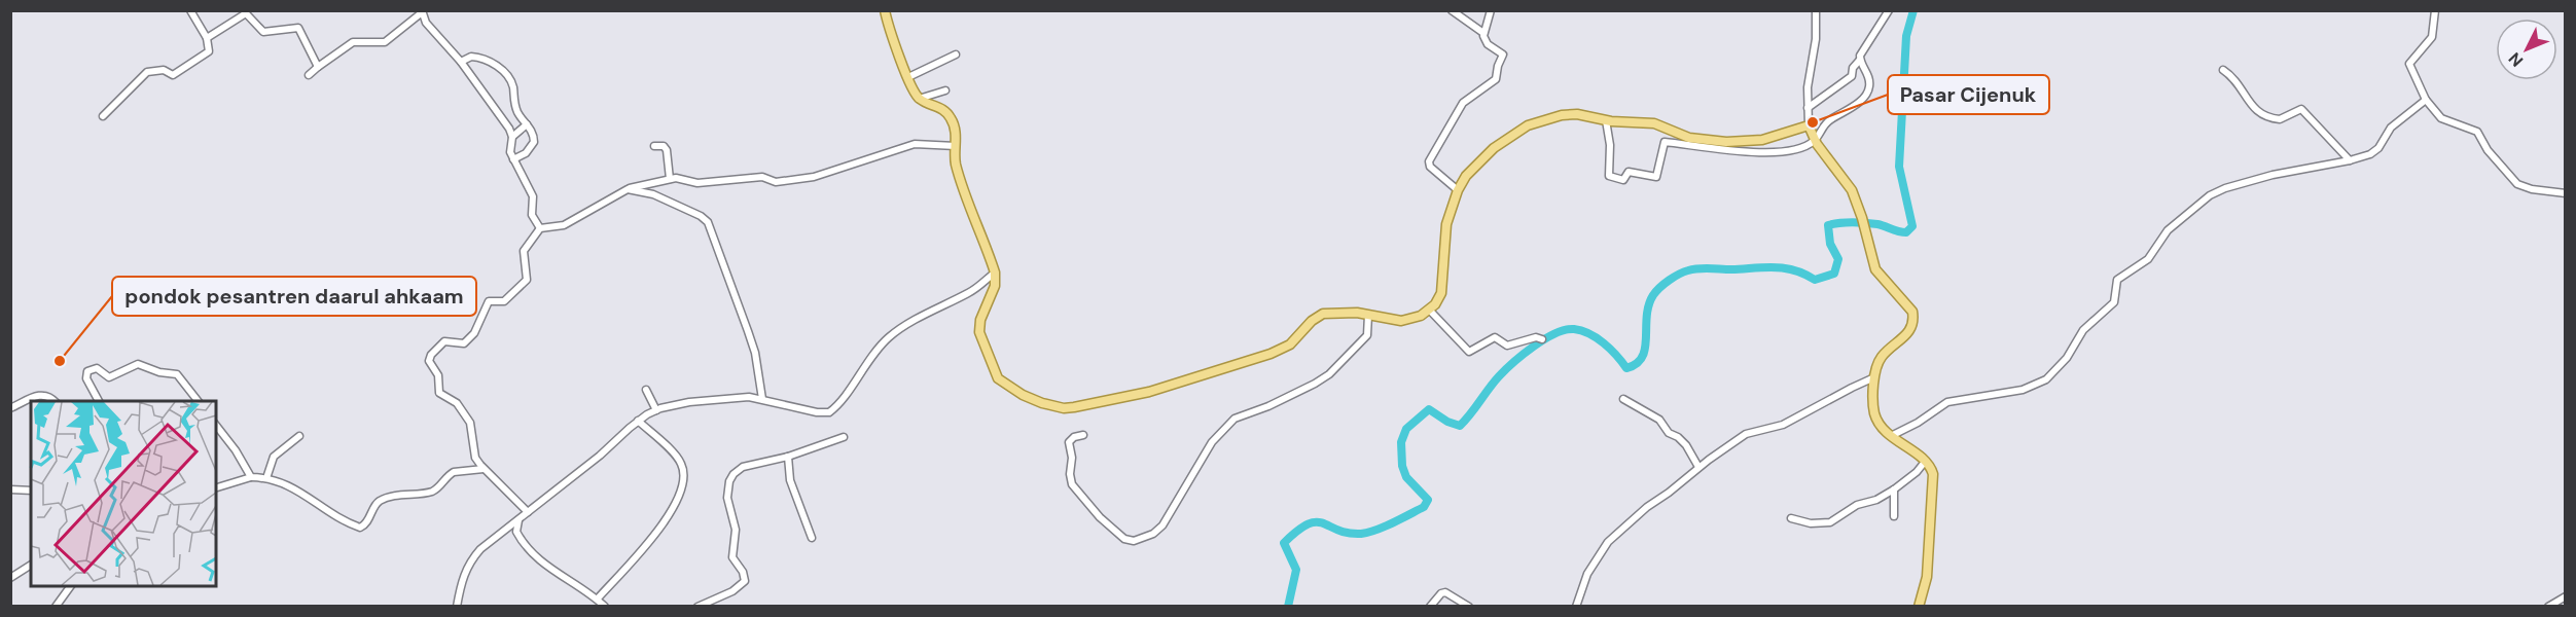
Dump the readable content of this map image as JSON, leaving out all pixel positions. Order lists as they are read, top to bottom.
{
  "places": ["Pasar Cijenuk", "pondok pesantren daarul ahkaam"],
  "north": "bottom left"
}
